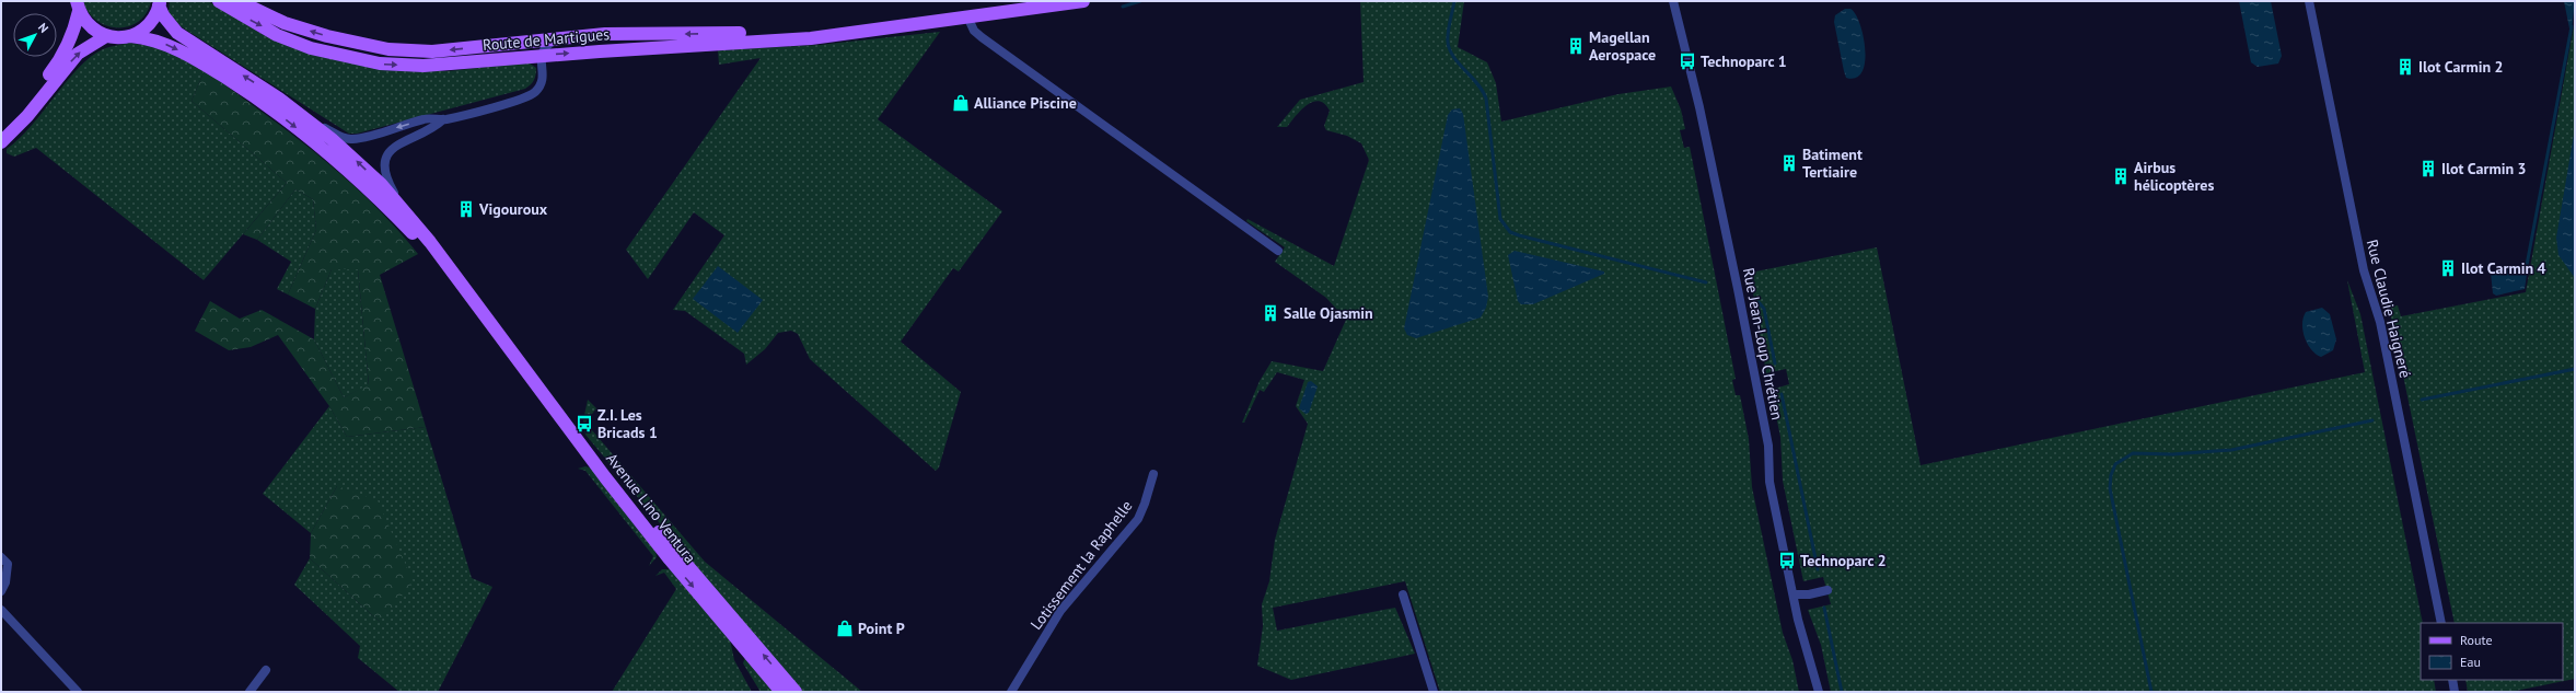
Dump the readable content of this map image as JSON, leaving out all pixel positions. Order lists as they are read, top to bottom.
{
  "streets": {
    "main road": ["Route de Martigues", "Avenue Lino Ventura"],
    "street": ["Rue Claudie Haigneré", "Rue Jean-Loup Chrétien", "Lotissement la Raphelle"]
  },
  "places": {
    "building": [
      "Magellan Aerospace",
      "Ilot Carmin 2",
      "Batiment Tertiaire",
      "Ilot Carmin 3",
      "Airbus hélicoptères",
      "Vigouroux",
      "Ilot Carmin 4",
      "Salle Ojasmin"
    ],
    "bus stop": ["Technoparc 1", "Z.I. Les Bricads 1", "Technoparc 2"],
    "shop": ["Alliance Piscine", "Point P"]
  },
  "legend": ["Route", "Eau"],
  "north": "top right"
}
